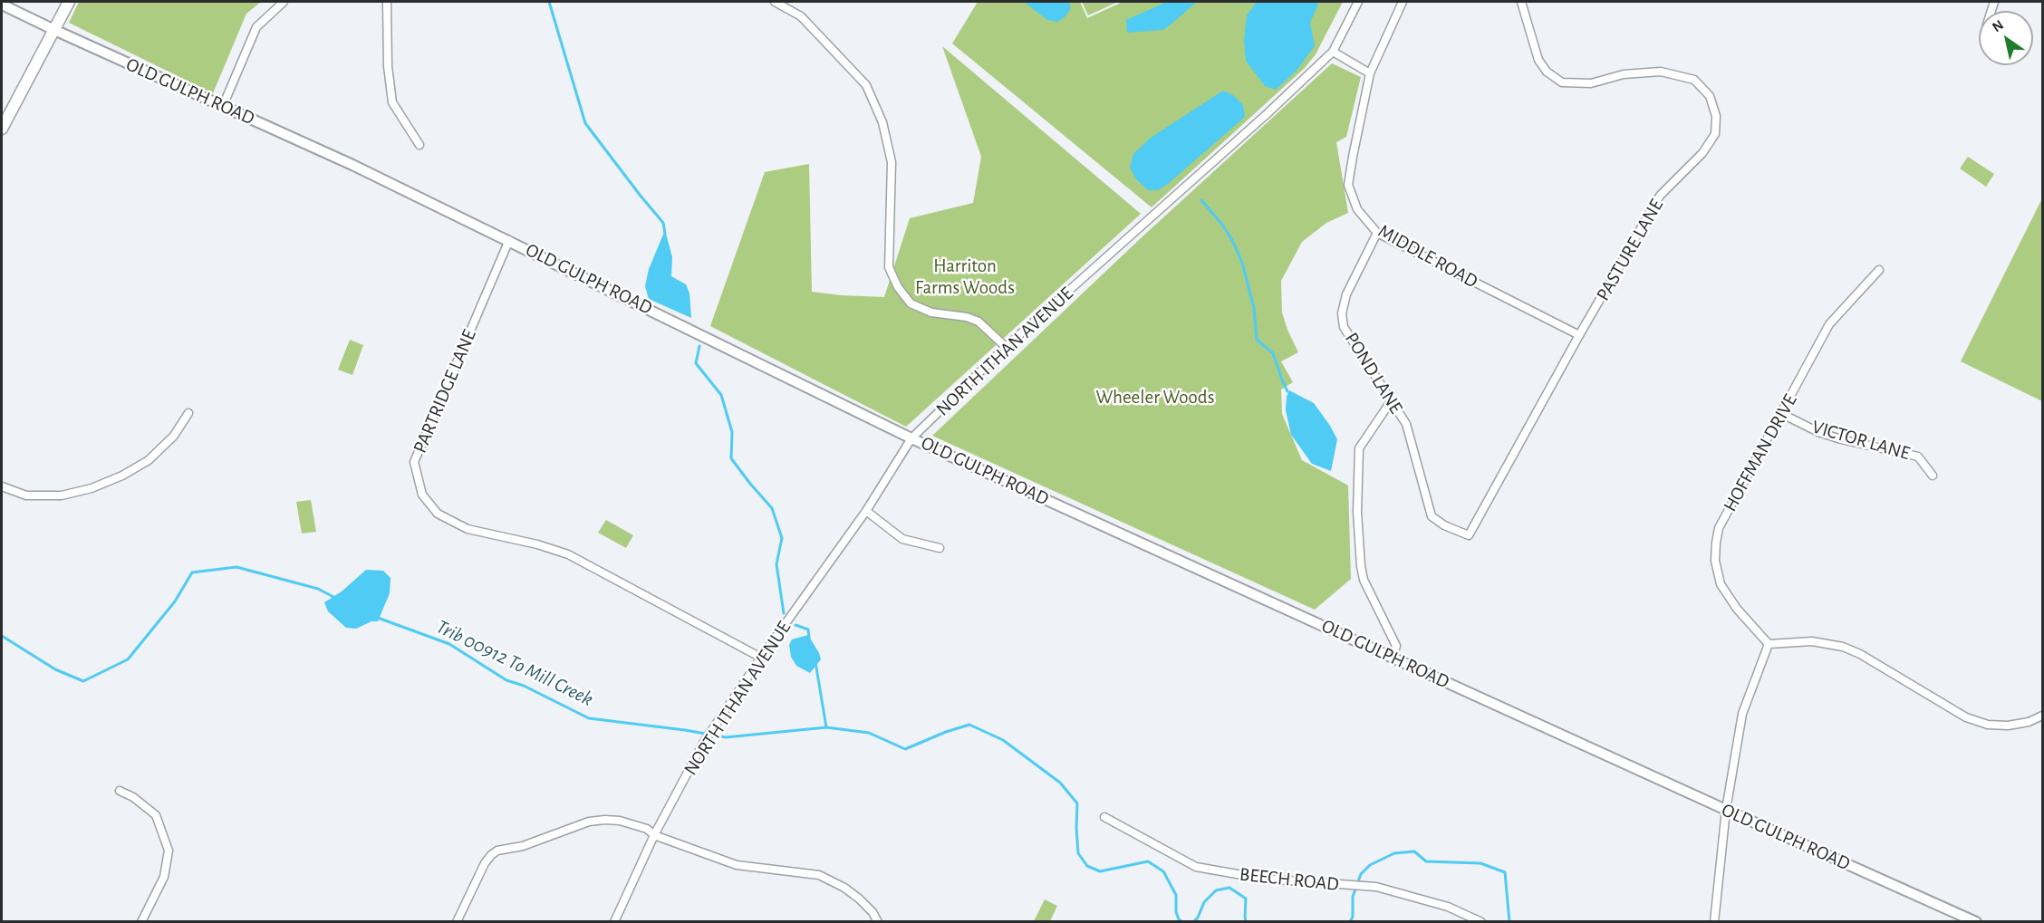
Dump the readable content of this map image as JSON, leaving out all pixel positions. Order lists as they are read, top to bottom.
{
  "streets": {
    "street": [
      "OLD GULPH ROAD",
      "PASTURE LANE",
      "MIDDLE ROAD",
      "NORTH ITHAN AVENUE",
      "POND LANE",
      "PARTRIDGE LANE",
      "VICTOR LANE",
      "HOFFMAN DRIVE",
      "BEECH ROAD"
    ]
  },
  "crossings": [
    ["OLD GULPH ROAD", "NORTH ITHAN AVENUE"],
    ["OLD GULPH ROAD", "PARTRIDGE LANE"],
    ["PASTURE LANE", "MIDDLE ROAD"],
    ["PASTURE LANE", "POND LANE"],
    ["MIDDLE ROAD", "POND LANE"],
    ["NORTH ITHAN AVENUE", "PARTRIDGE LANE"],
    ["VICTOR LANE", "HOFFMAN DRIVE"]
  ],
  "water": ["Trib 00912 To Mill Creek"],
  "parks": ["Harriton Farms Woods", "Wheeler Woods"],
  "north": "top left"
}
